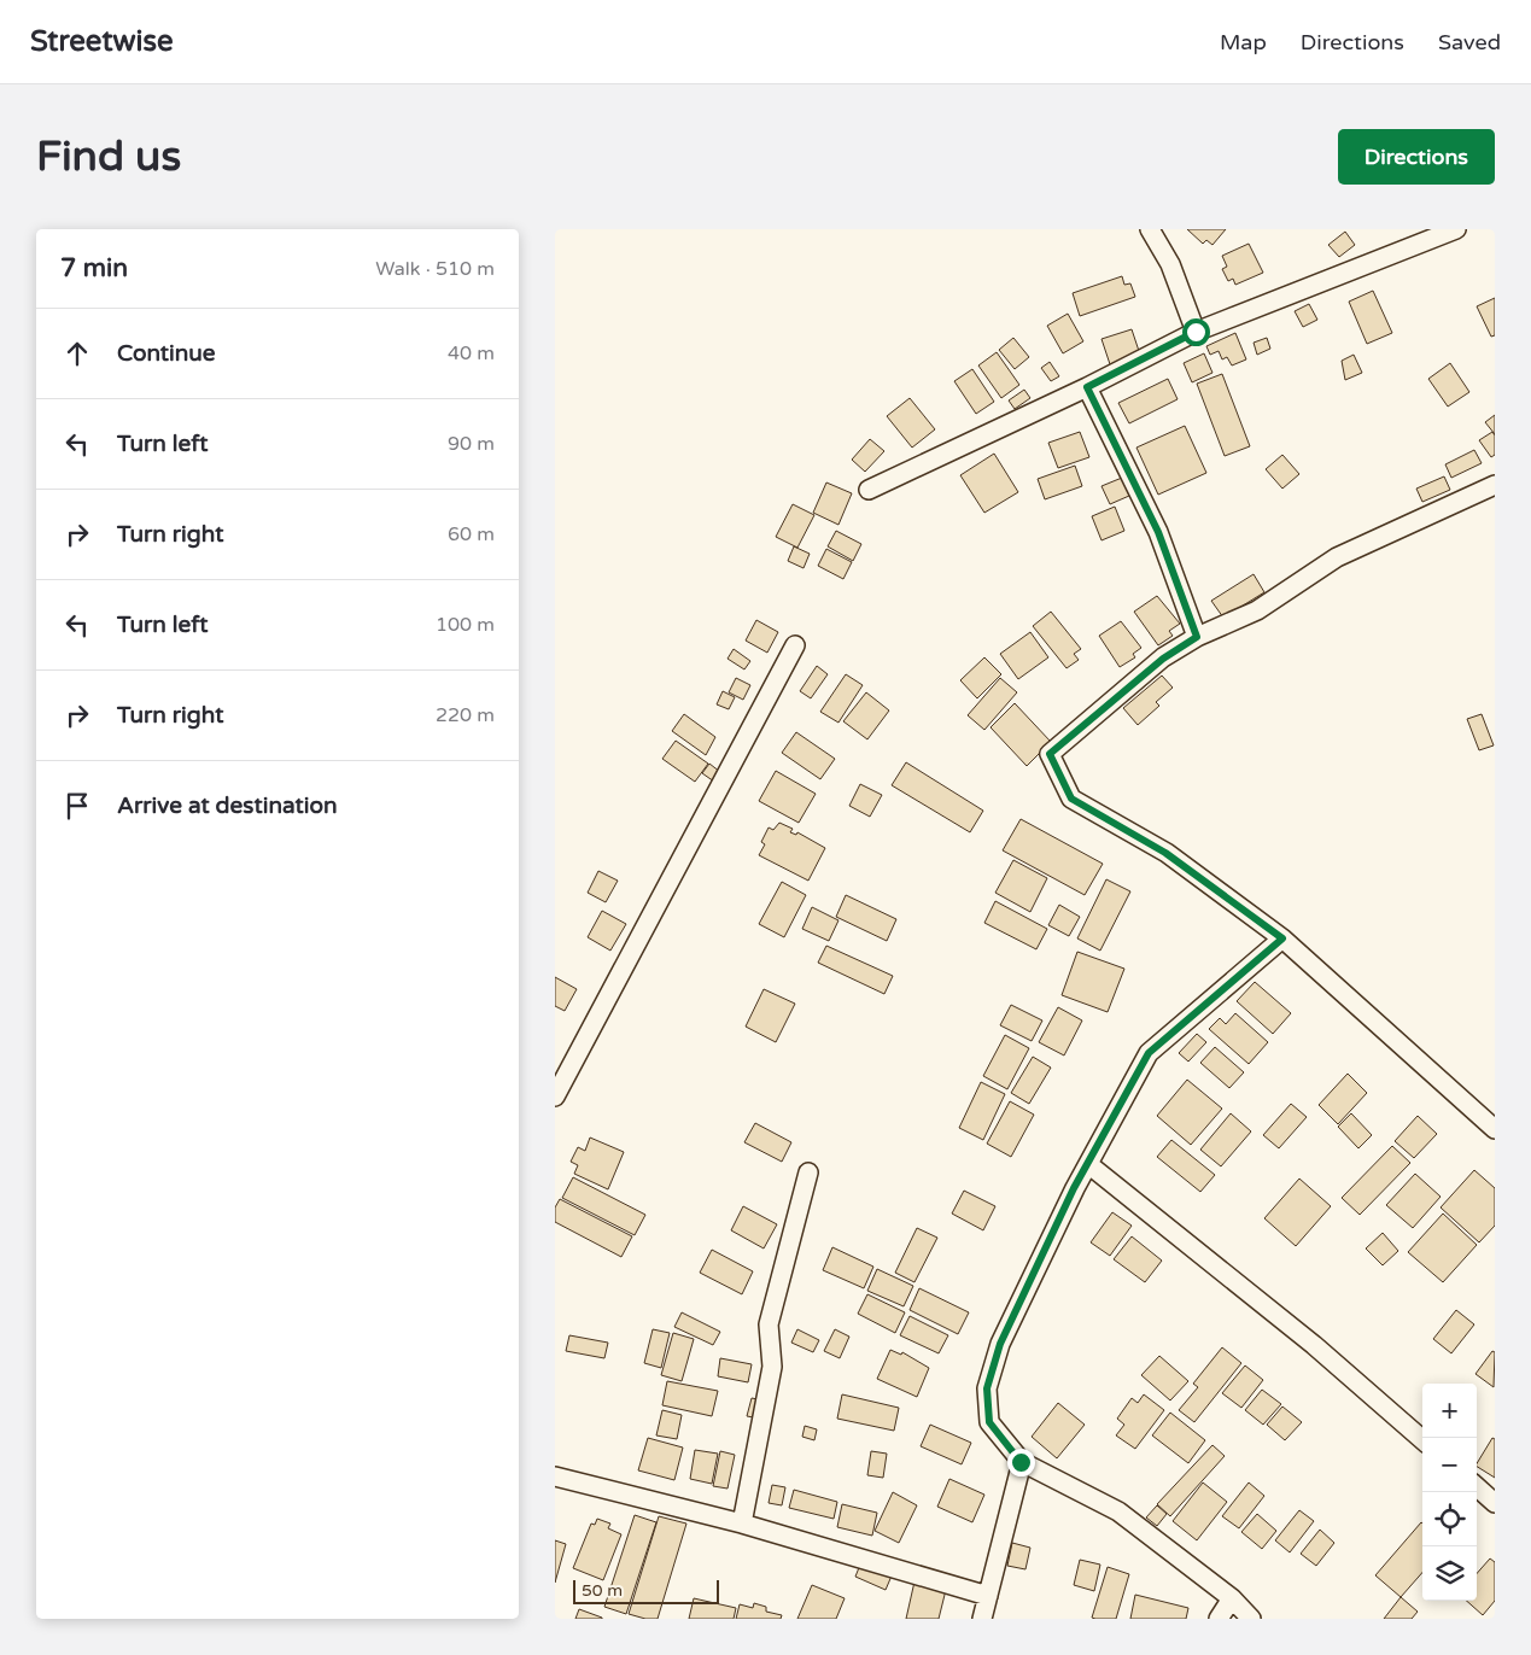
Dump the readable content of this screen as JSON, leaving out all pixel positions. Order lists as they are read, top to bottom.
{
  "scale_bar": "50 m",
  "page": {
    "header": "Streetwise",
    "nav": ["Map", "Directions", "Saved"],
    "buttons": "Directions",
    "title": "Find us",
    "heading": ["7 min", "Walk · 510 m"],
    "list": [
      ["Continue", "40 m"],
      ["Turn left", "90 m"],
      ["Turn right", "60 m"],
      ["Turn left", "100 m"],
      ["Turn right", "220 m"],
      "Arrive at destination"
    ],
    "map_buttons": ["+", "−"],
    "scale": "50 m"
  }
}
